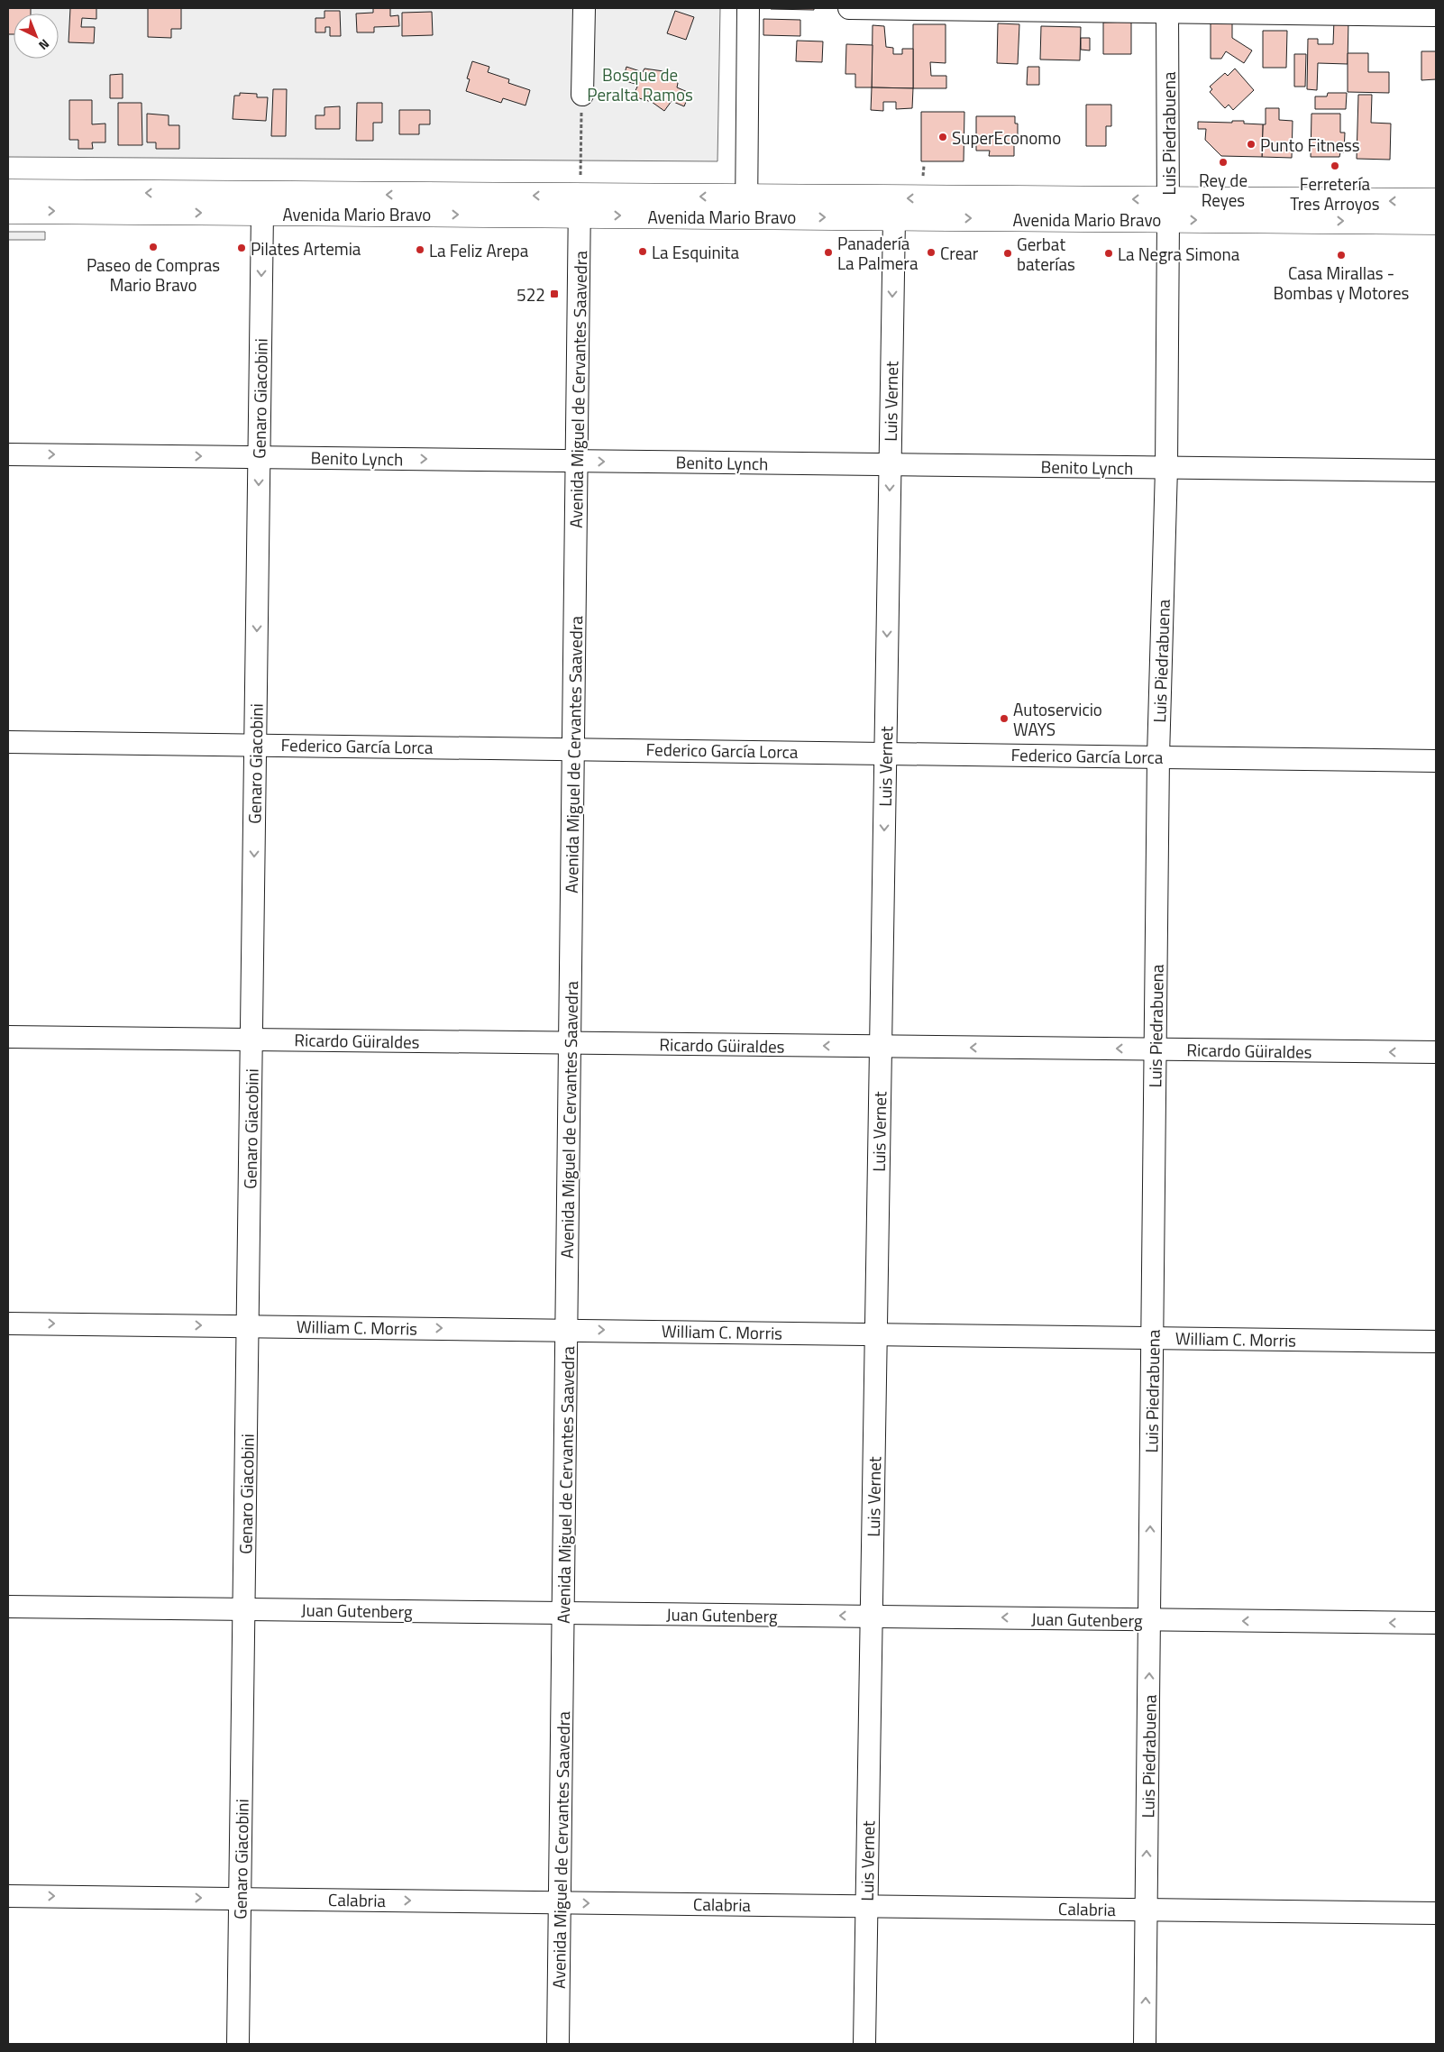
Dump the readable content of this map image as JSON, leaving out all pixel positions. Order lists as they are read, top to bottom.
{
  "streets": {
    "main road": ["Avenida Mario Bravo"],
    "street": [
      "Luis Piedrabuena",
      "Avenida Miguel de Cervantes Saavedra",
      "Genaro Giacobini",
      "Luis Vernet",
      "Benito Lynch",
      "Federico García Lorca",
      "Ricardo Güiraldes",
      "William C. Morris",
      "Juan Gutenberg",
      "Calabria"
    ]
  },
  "crossings": [
    ["Luis Piedrabuena", "Avenida Mario Bravo"],
    ["Luis Piedrabuena", "Benito Lynch"],
    ["Luis Piedrabuena", "Federico García Lorca"],
    ["Luis Piedrabuena", "Ricardo Güiraldes"],
    ["Luis Piedrabuena", "William C. Morris"],
    ["Luis Piedrabuena", "Juan Gutenberg"],
    ["Luis Piedrabuena", "Calabria"],
    ["Avenida Mario Bravo", "Avenida Miguel de Cervantes Saavedra"],
    ["Avenida Mario Bravo", "Genaro Giacobini"],
    ["Avenida Mario Bravo", "Luis Vernet"],
    ["Avenida Miguel de Cervantes Saavedra", "Benito Lynch"],
    ["Avenida Miguel de Cervantes Saavedra", "Federico García Lorca"],
    ["Avenida Miguel de Cervantes Saavedra", "Ricardo Güiraldes"],
    ["Avenida Miguel de Cervantes Saavedra", "William C. Morris"],
    ["Avenida Miguel de Cervantes Saavedra", "Juan Gutenberg"],
    ["Avenida Miguel de Cervantes Saavedra", "Calabria"],
    ["Genaro Giacobini", "Benito Lynch"],
    ["Genaro Giacobini", "Federico García Lorca"],
    ["Genaro Giacobini", "Ricardo Güiraldes"],
    ["Genaro Giacobini", "William C. Morris"],
    ["Genaro Giacobini", "Juan Gutenberg"],
    ["Genaro Giacobini", "Calabria"],
    ["Luis Vernet", "Benito Lynch"],
    ["Luis Vernet", "Federico García Lorca"],
    ["Luis Vernet", "Ricardo Güiraldes"],
    ["Luis Vernet", "William C. Morris"],
    ["Luis Vernet", "Juan Gutenberg"],
    ["Luis Vernet", "Calabria"]
  ],
  "one_way": [
    "Genaro Giacobini",
    "Luis Vernet",
    "Benito Lynch",
    "Ricardo Güiraldes",
    "William C. Morris",
    "Juan Gutenberg",
    "Calabria"
  ],
  "parks": ["Bosque de Peralta Ramos"],
  "places": {
    "other": [
      "SuperEconomo",
      "Punto Fitness",
      "Rey de Reyes",
      "Ferretería Tres Arroyos",
      "Paseo de Compras Mario Bravo",
      "Pilates Artemia",
      "La Feliz Arepa",
      "La Esquinita",
      "Panadería La Palmera",
      "Crear",
      "Gerbat baterías",
      "La Negra Simona",
      "Casa Mirallas - Bombas y Motores",
      "Autoservicio WAYS"
    ],
    "transit": ["522"]
  },
  "north": "bottom right"
}
